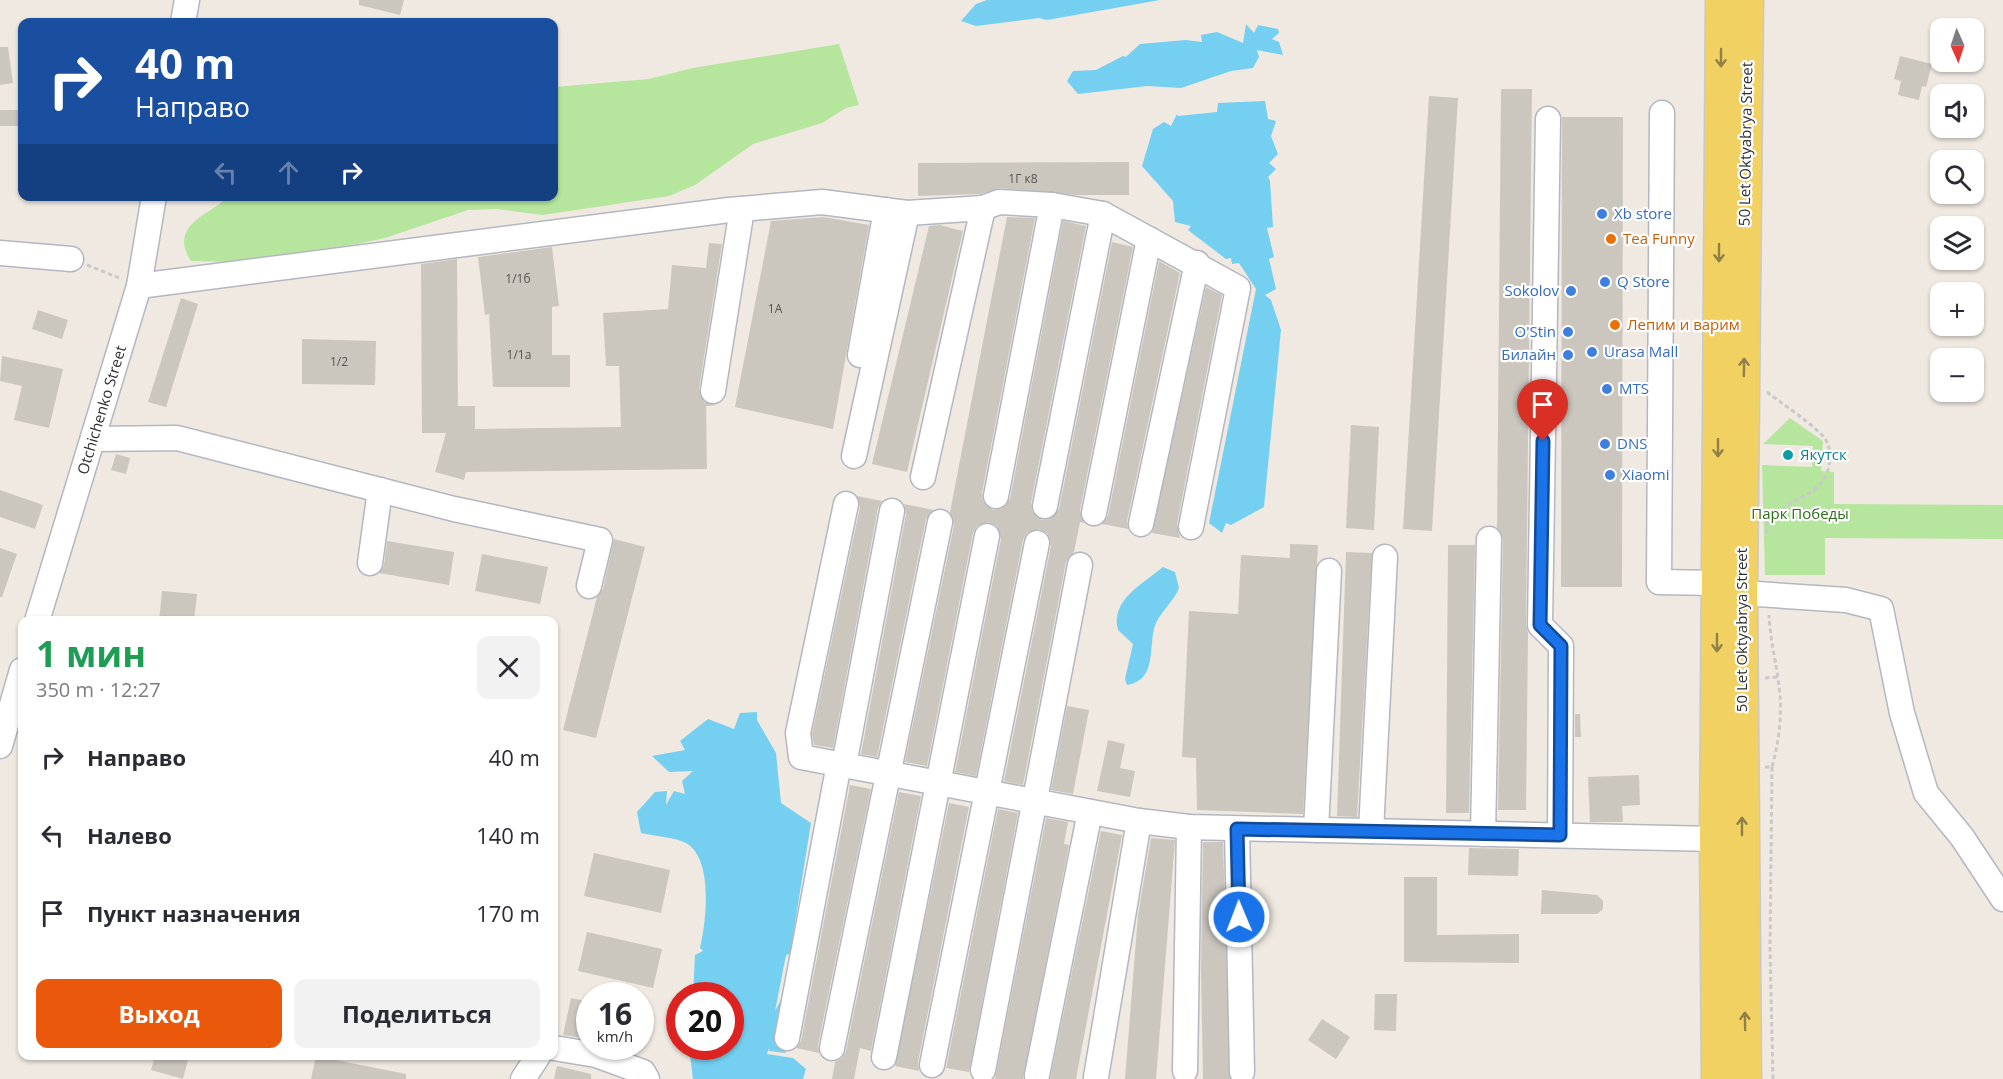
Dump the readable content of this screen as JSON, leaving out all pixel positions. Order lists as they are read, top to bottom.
{
  "streets": {
    "main road": ["50 Let Oktyabrya Street"],
    "street": ["Otchichenko Street"]
  },
  "parks": ["Парк Победы"],
  "places": [
    "Xb store",
    "Tea Funny",
    "Q Store",
    "Sokolov",
    "Лепим и варим",
    "O'Stin",
    "Urasa Mall",
    "Билайн",
    "MTS",
    "DNS",
    "Якутск",
    "Xiaomi"
  ],
  "house_numbers": [
    "1Г к8",
    "1/1б",
    "1А",
    "1/1а",
    "1/2"
  ],
  "north": "bottom",
  "page": {
    "map_buttons": ["+", "−"],
    "turn": ["40 m", "Направо"],
    "heading": ["1 мин", "350 m · 12:27"],
    "list": [
      {
        "name": "Направо",
        "value": "40 m"
      },
      {
        "name": "Налево",
        "value": "140 m"
      },
      {
        "name": "Пункт назначения",
        "value": "170 m"
      }
    ],
    "buttons": ["Выход", "Поделиться"],
    "speed": "16 km/h",
    "limit": "20"
  }
}
